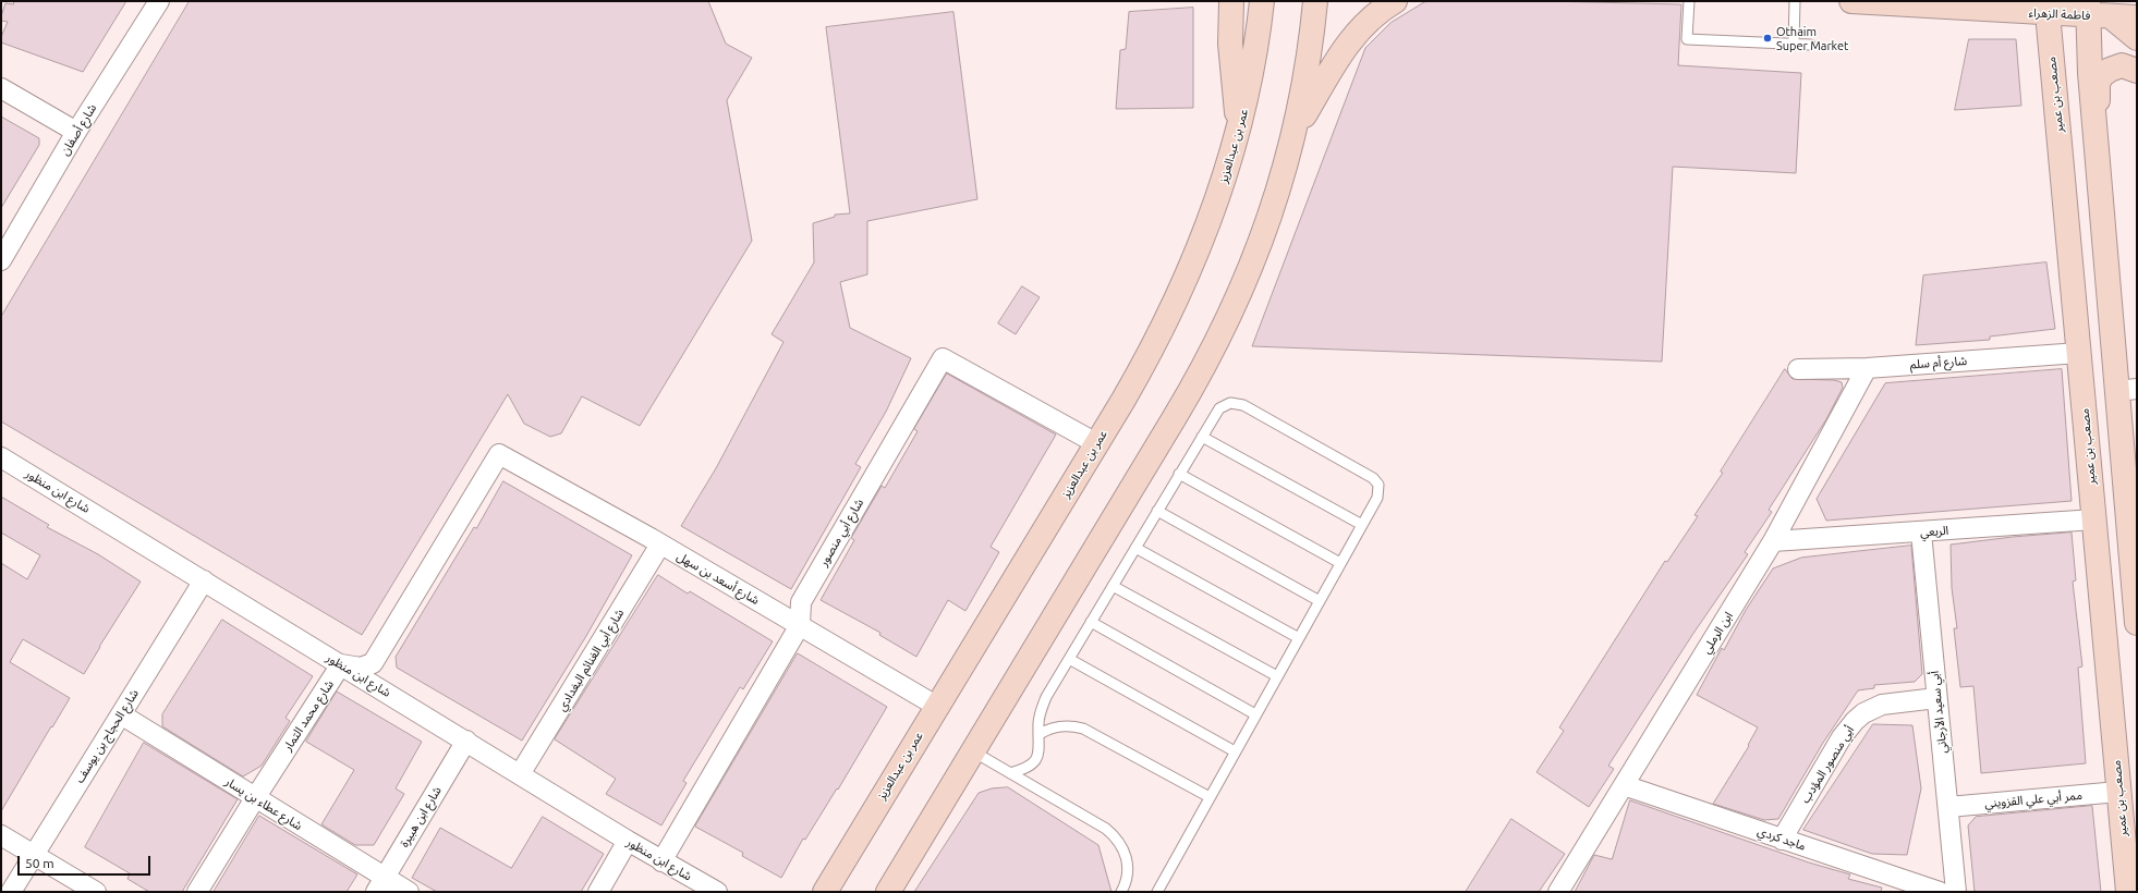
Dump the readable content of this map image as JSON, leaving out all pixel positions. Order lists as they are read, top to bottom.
{
  "streets": {
    "main road": ["فاطمة الزهراء", "مصعب بن عمير", "عمر بن عبدالعزيز"],
    "street": [
      "شارع أصفان",
      "شارع أم سلم",
      "شارع ابن منظور",
      "الربعي",
      "شارع أبي منصور",
      "شارع أسعد بن سهل",
      "ابن الرملي",
      "شارع أبي الغنائم البغدادي",
      "أبي سعيد الأرجاني",
      "شارع محمد التمار",
      "شارع الحجاج بن يوسف",
      "أبي منصور المؤدب",
      "ممر أبي علي القزويني",
      "شارع عطاء بن يسار",
      "شارع ابن هبيرة",
      "ماجد كردي"
    ]
  },
  "crossings": [
    ["فاطمة الزهراء", "مصعب بن عمير"],
    ["مصعب بن عمير", "شارع أم سلم"],
    ["مصعب بن عمير", "الربعي"],
    ["مصعب بن عمير", "ممر أبي علي القزويني"],
    ["عمر بن عبدالعزيز", "شارع أبي منصور"],
    ["عمر بن عبدالعزيز", "شارع أسعد بن سهل"],
    ["شارع أم سلم", "ابن الرملي"],
    ["شارع ابن منظور", "شارع أبي منصور"],
    ["شارع ابن منظور", "شارع أسعد بن سهل"],
    ["شارع ابن منظور", "شارع أبي الغنائم البغدادي"],
    ["شارع ابن منظور", "شارع محمد التمار"],
    ["شارع ابن منظور", "شارع الحجاج بن يوسف"],
    ["شارع ابن منظور", "شارع ابن هبيرة"],
    ["الربعي", "ابن الرملي"],
    ["الربعي", "أبي سعيد الأرجاني"],
    ["شارع أبي منصور", "شارع أسعد بن سهل"],
    ["شارع أسعد بن سهل", "شارع أبي الغنائم البغدادي"],
    ["شارع أسعد بن سهل", "شارع محمد التمار"],
    ["ابن الرملي", "ماجد كردي"],
    ["أبي سعيد الأرجاني", "أبي منصور المؤدب"],
    ["أبي سعيد الأرجاني", "ممر أبي علي القزويني"],
    ["شارع محمد التمار", "شارع عطاء بن يسار"],
    ["شارع الحجاج بن يوسف", "شارع عطاء بن يسار"],
    ["أبي منصور المؤدب", "ماجد كردي"],
    ["شارع عطاء بن يسار", "شارع ابن هبيرة"]
  ],
  "places": ["Othaim Super Market"],
  "scale_bar": "50 m"
}
